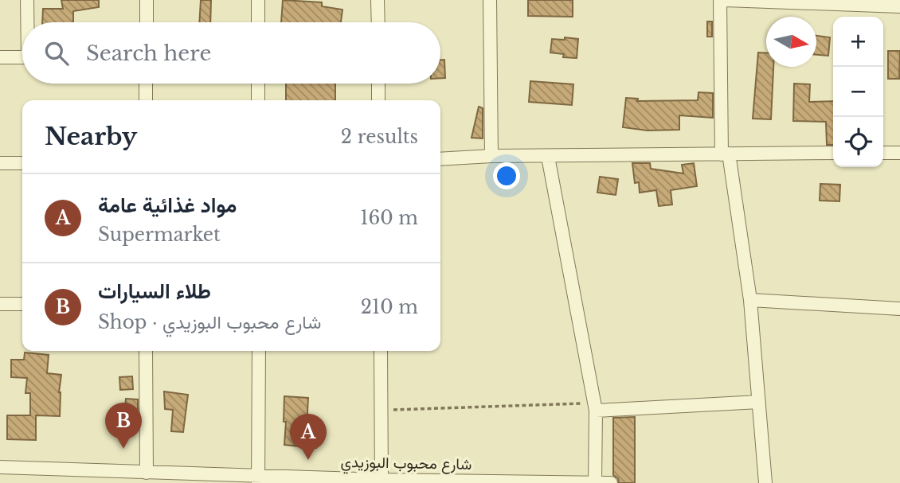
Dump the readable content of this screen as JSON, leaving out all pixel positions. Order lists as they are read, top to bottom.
{
  "streets": {
    "street": ["شارع محبوب البوزيدي"]
  },
  "north": "right",
  "page": {
    "map_buttons": ["+", "−"],
    "search": "Search here",
    "heading": ["Nearby", "2 results"],
    "list": [
      {
        "mark": "A",
        "name": "مواد غذائية عامة",
        "note": "Supermarket",
        "value": "160 m"
      },
      {
        "mark": "B",
        "name": "طلاء السيارات",
        "note": "Shop · شارع محبوب البوزيدي",
        "value": "210 m"
      }
    ],
    "pins": ["B", "A"]
  }
}
